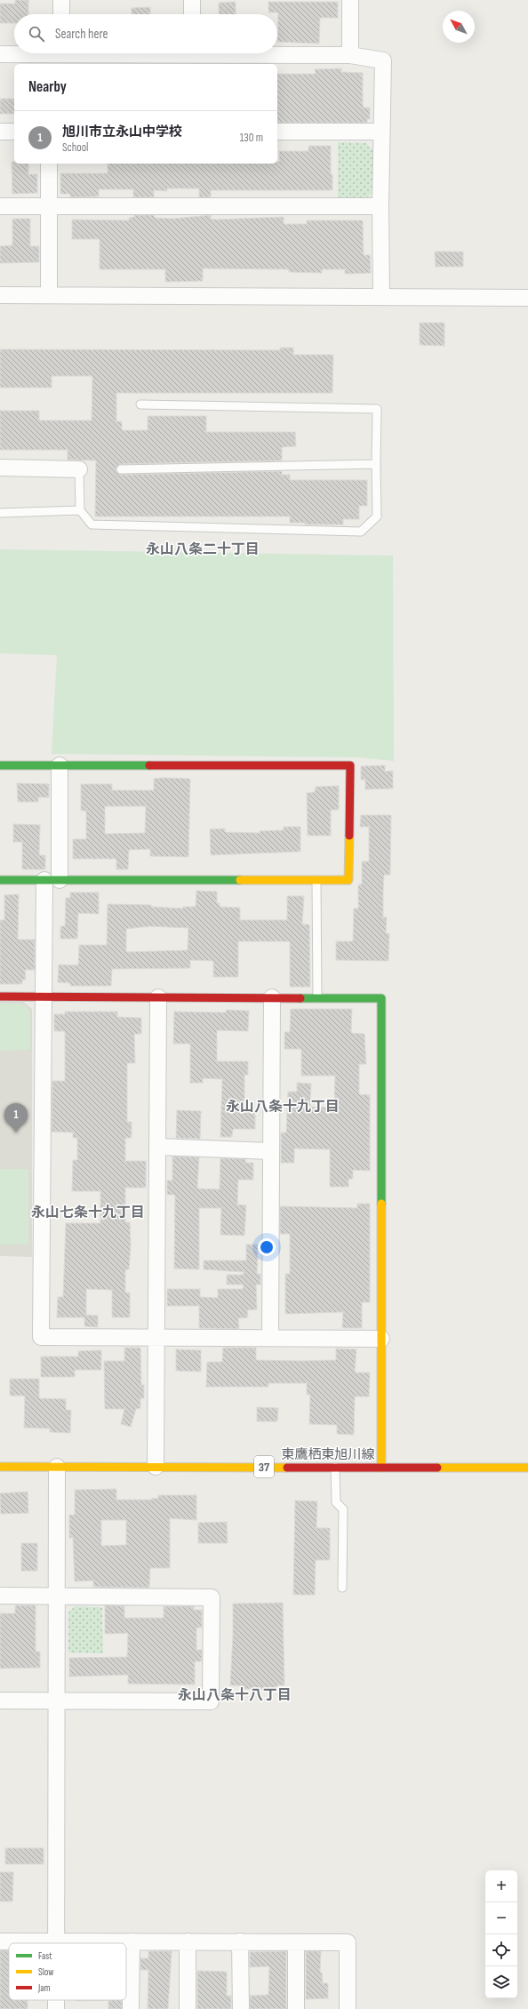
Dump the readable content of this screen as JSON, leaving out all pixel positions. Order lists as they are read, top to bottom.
{
  "streets": {
    "street": ["東鷹栖東旭川線", "37"]
  },
  "districts": [
    "永山八条二十丁目",
    "永山八条十九丁目",
    "永山七条十九丁目",
    "永山八条十八丁目"
  ],
  "legend": ["Fast", "Slow", "Jam"],
  "north": "top left",
  "page": {
    "search": "Search here",
    "heading": "Nearby",
    "list": [
      {
        "mark": "1",
        "name": "旭川市立永山中学校",
        "note": "School",
        "value": "130 m"
      }
    ],
    "pins": "1",
    "map_buttons": ["+", "−"]
  }
}
